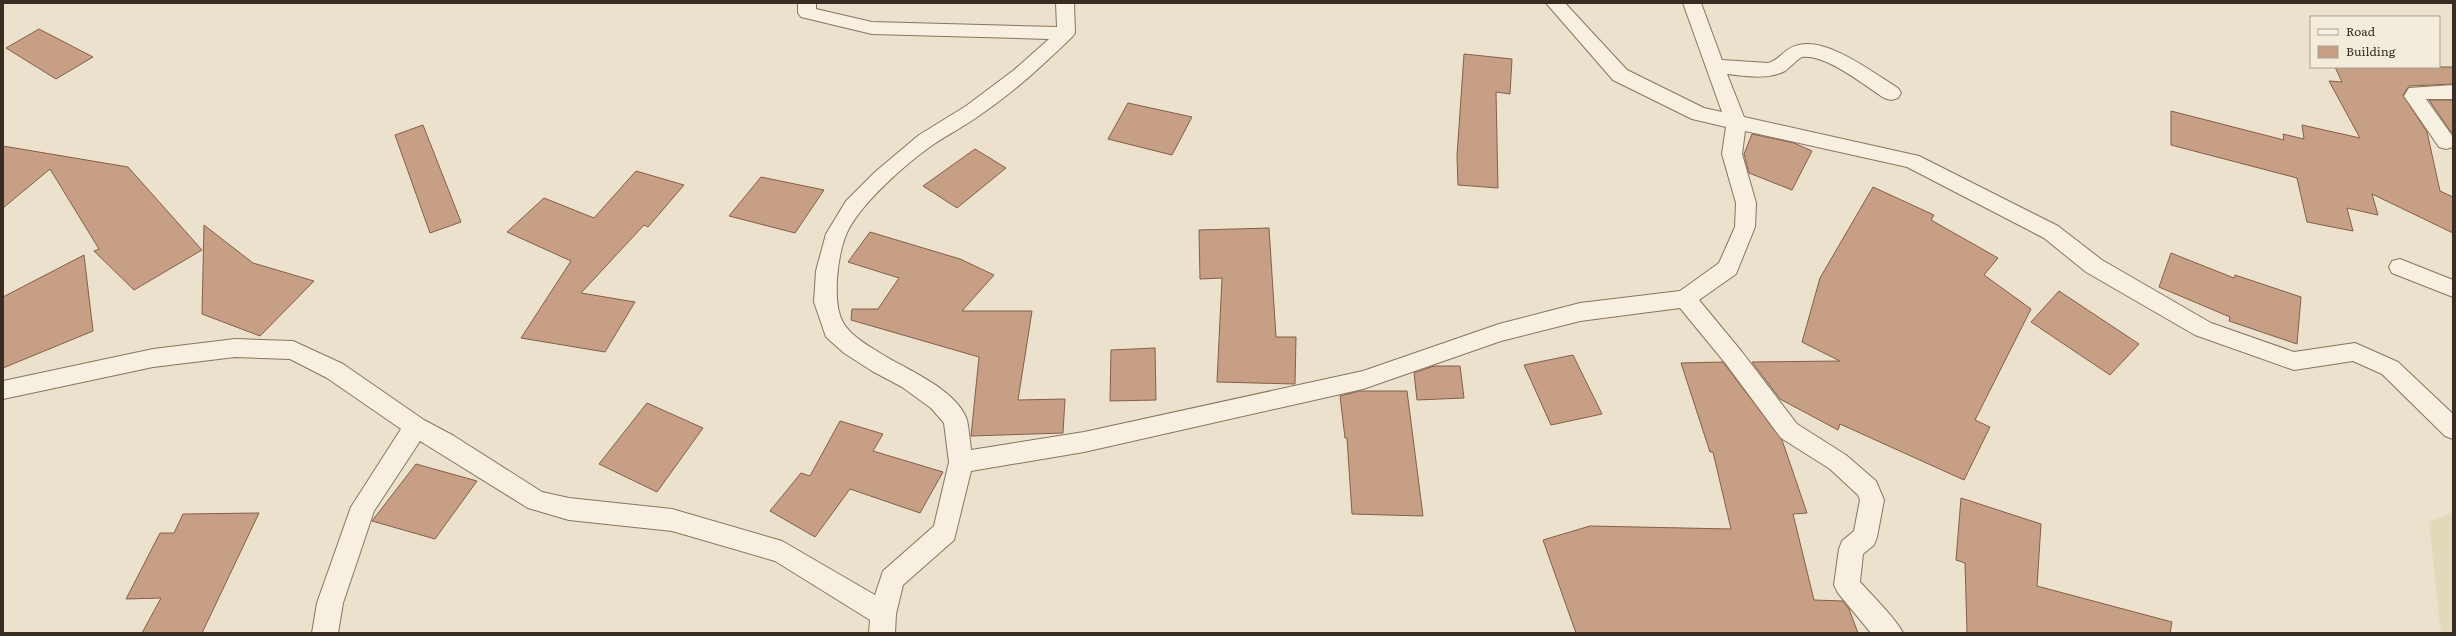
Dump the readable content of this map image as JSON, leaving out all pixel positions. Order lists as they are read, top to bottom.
{
  "legend": ["Road", "Building"]
}
